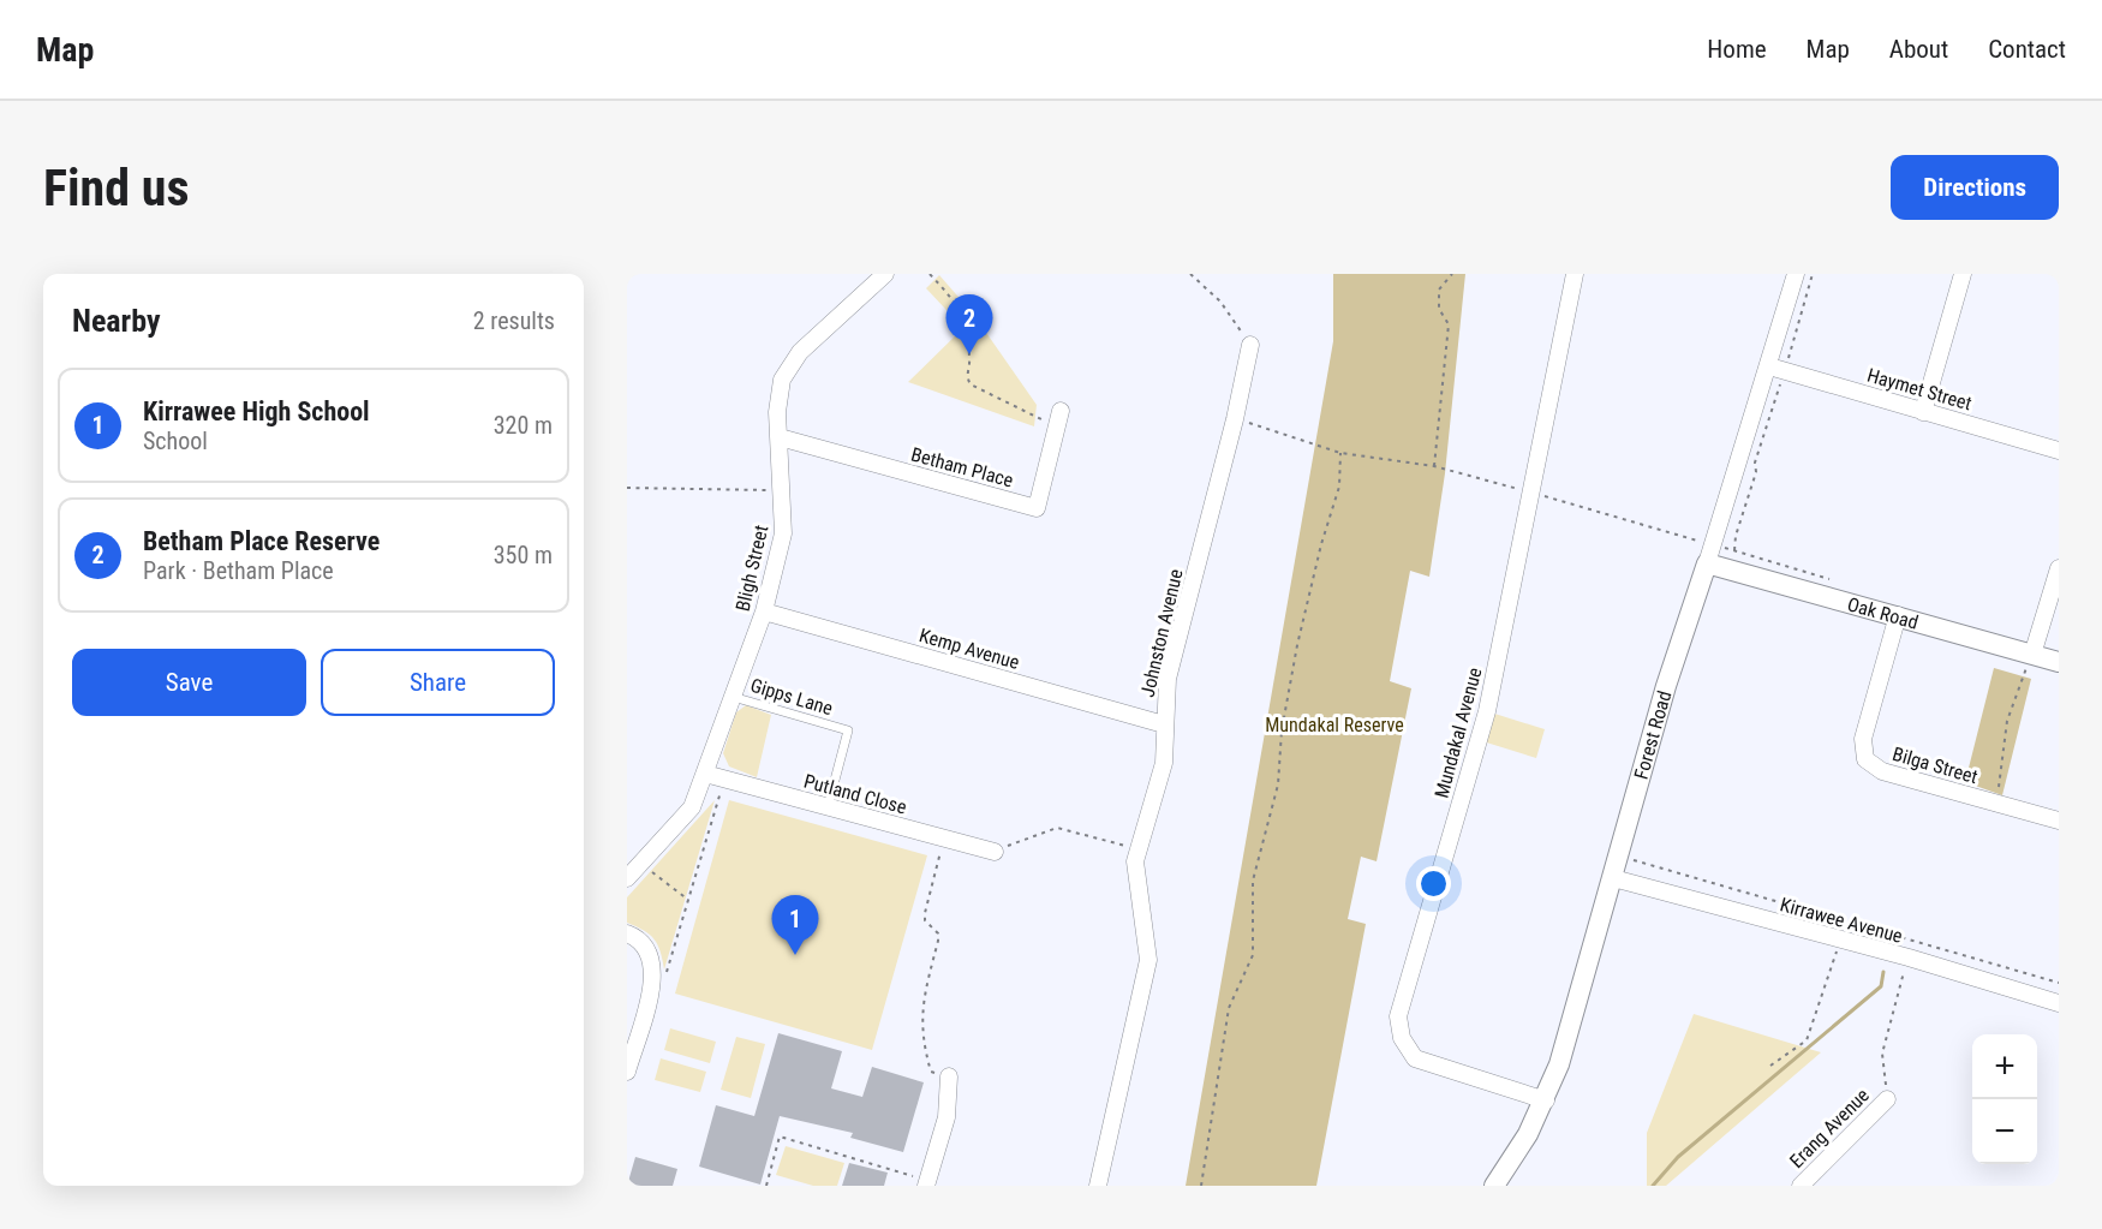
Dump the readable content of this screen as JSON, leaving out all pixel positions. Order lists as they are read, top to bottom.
{
  "streets": {
    "street": [
      "Haymet Street",
      "Betham Place",
      "Bligh Street",
      "Oak Road",
      "Johnston Avenue",
      "Kemp Avenue",
      "Mundakal Avenue",
      "Forest Road",
      "Bilga Street",
      "Putland Close",
      "Kirrawee Avenue",
      "Erang Avenue"
    ],
    "lane": ["Gipps Lane"]
  },
  "crossings": [
    ["Haymet Street", "Forest Road"],
    ["Betham Place", "Bligh Street"],
    ["Bligh Street", "Kemp Avenue"],
    ["Bligh Street", "Gipps Lane"],
    ["Bligh Street", "Putland Close"],
    ["Oak Road", "Forest Road"],
    ["Oak Road", "Bilga Street"],
    ["Johnston Avenue", "Kemp Avenue"],
    ["Gipps Lane", "Putland Close"],
    ["Mundakal Avenue", "Forest Road"],
    ["Forest Road", "Kirrawee Avenue"]
  ],
  "parks": ["Mundakal Reserve"],
  "page": {
    "header": "Map",
    "nav": [
      "Home",
      "Map",
      "About",
      "Contact"
    ],
    "buttons": [
      "Directions",
      ["Save", "Share"]
    ],
    "title": "Find us",
    "heading": ["Nearby", "2 results"],
    "pins": ["2", "1"],
    "list": [
      {
        "mark": "1",
        "name": "Kirrawee High School",
        "note": "School",
        "value": "320 m"
      },
      {
        "mark": "2",
        "name": "Betham Place Reserve",
        "note": "Park · Betham Place",
        "value": "350 m"
      }
    ],
    "map_buttons": ["+", "−"]
  }
}
